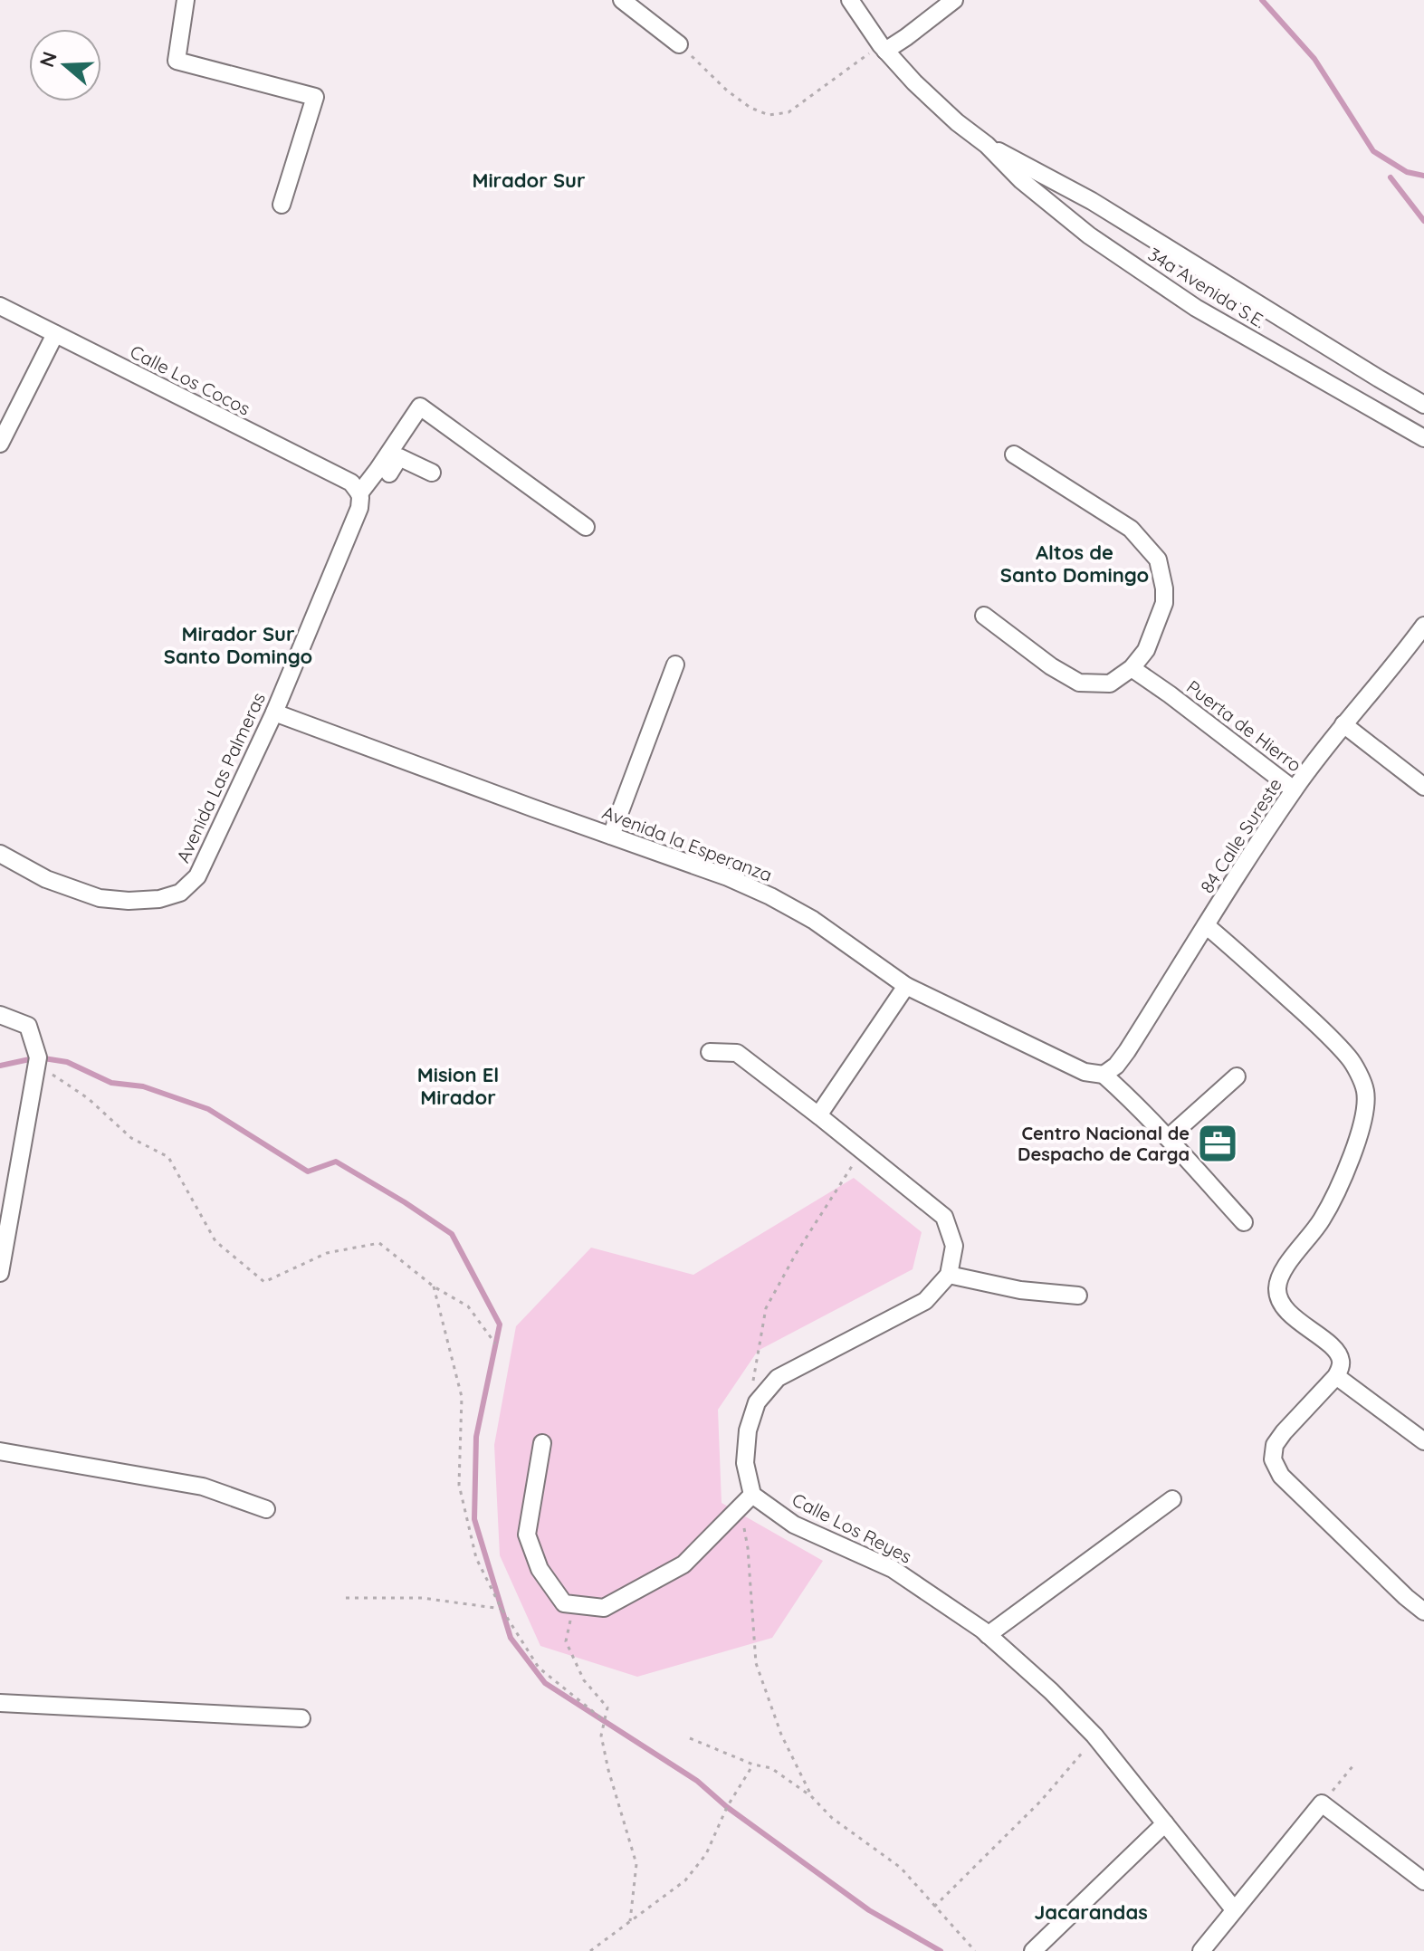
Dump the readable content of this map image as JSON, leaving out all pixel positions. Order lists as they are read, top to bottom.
{
  "streets": {
    "street": [
      "34a Avenida S.E.",
      "Calle Los Cocos",
      "Puerta de Hierro",
      "Avenida Las Palmeras",
      "84 Calle Sureste",
      "Avenida la Esperanza",
      "Calle Los Reyes"
    ]
  },
  "crossings": [
    ["Calle Los Cocos", "Avenida Las Palmeras"],
    ["Puerta de Hierro", "84 Calle Sureste"],
    ["Avenida Las Palmeras", "Avenida la Esperanza"],
    ["84 Calle Sureste", "Avenida la Esperanza"]
  ],
  "districts": [
    "Mirador Sur",
    "Altos de Santo Domingo",
    "Mirador Sur Santo Domingo",
    "Mision El Mirador",
    "Jacarandas"
  ],
  "places": {
    "office": ["Centro Nacional de Despacho de Carga"]
  },
  "north": "left"
}
